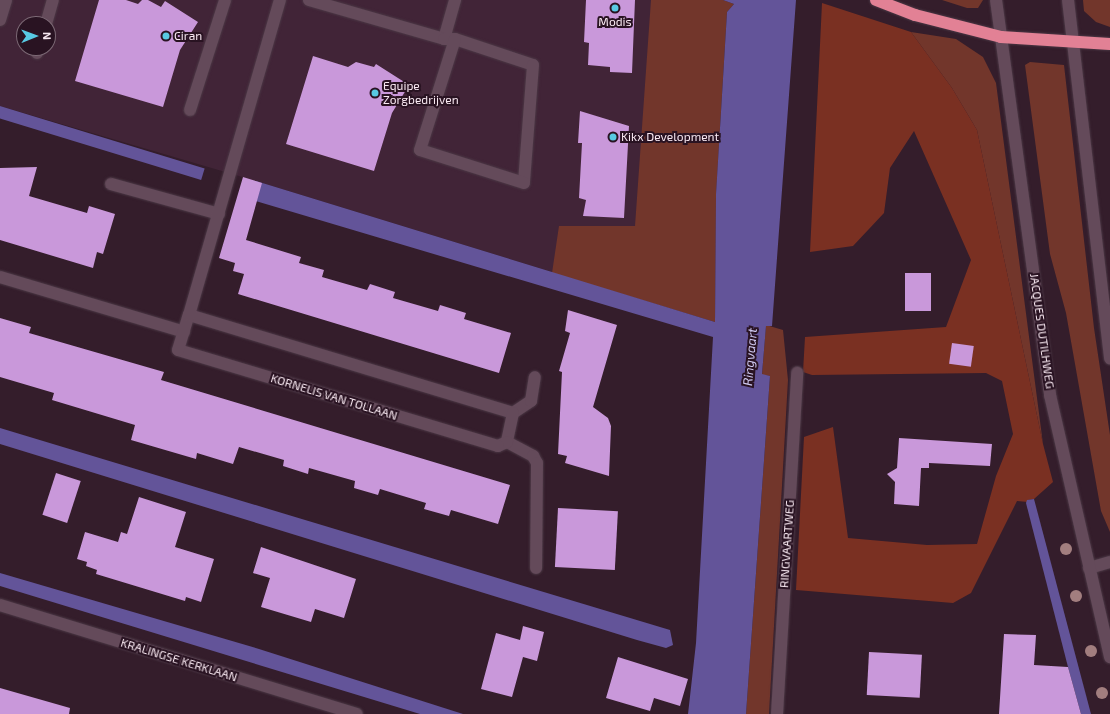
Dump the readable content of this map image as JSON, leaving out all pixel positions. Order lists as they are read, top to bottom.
{
  "streets": {
    "street": [
      "JACQUES DUTILHWEG",
      "KORNELIS VAN TOLLAAN",
      "RINGVAARTWEG",
      "KRALINGSE KERKLAAN"
    ]
  },
  "water": ["Ringvaart"],
  "places": [
    "Modis",
    "Ciran",
    "Equipe Zorgbedrijven",
    "Kikx Development"
  ],
  "north": "right"
}
